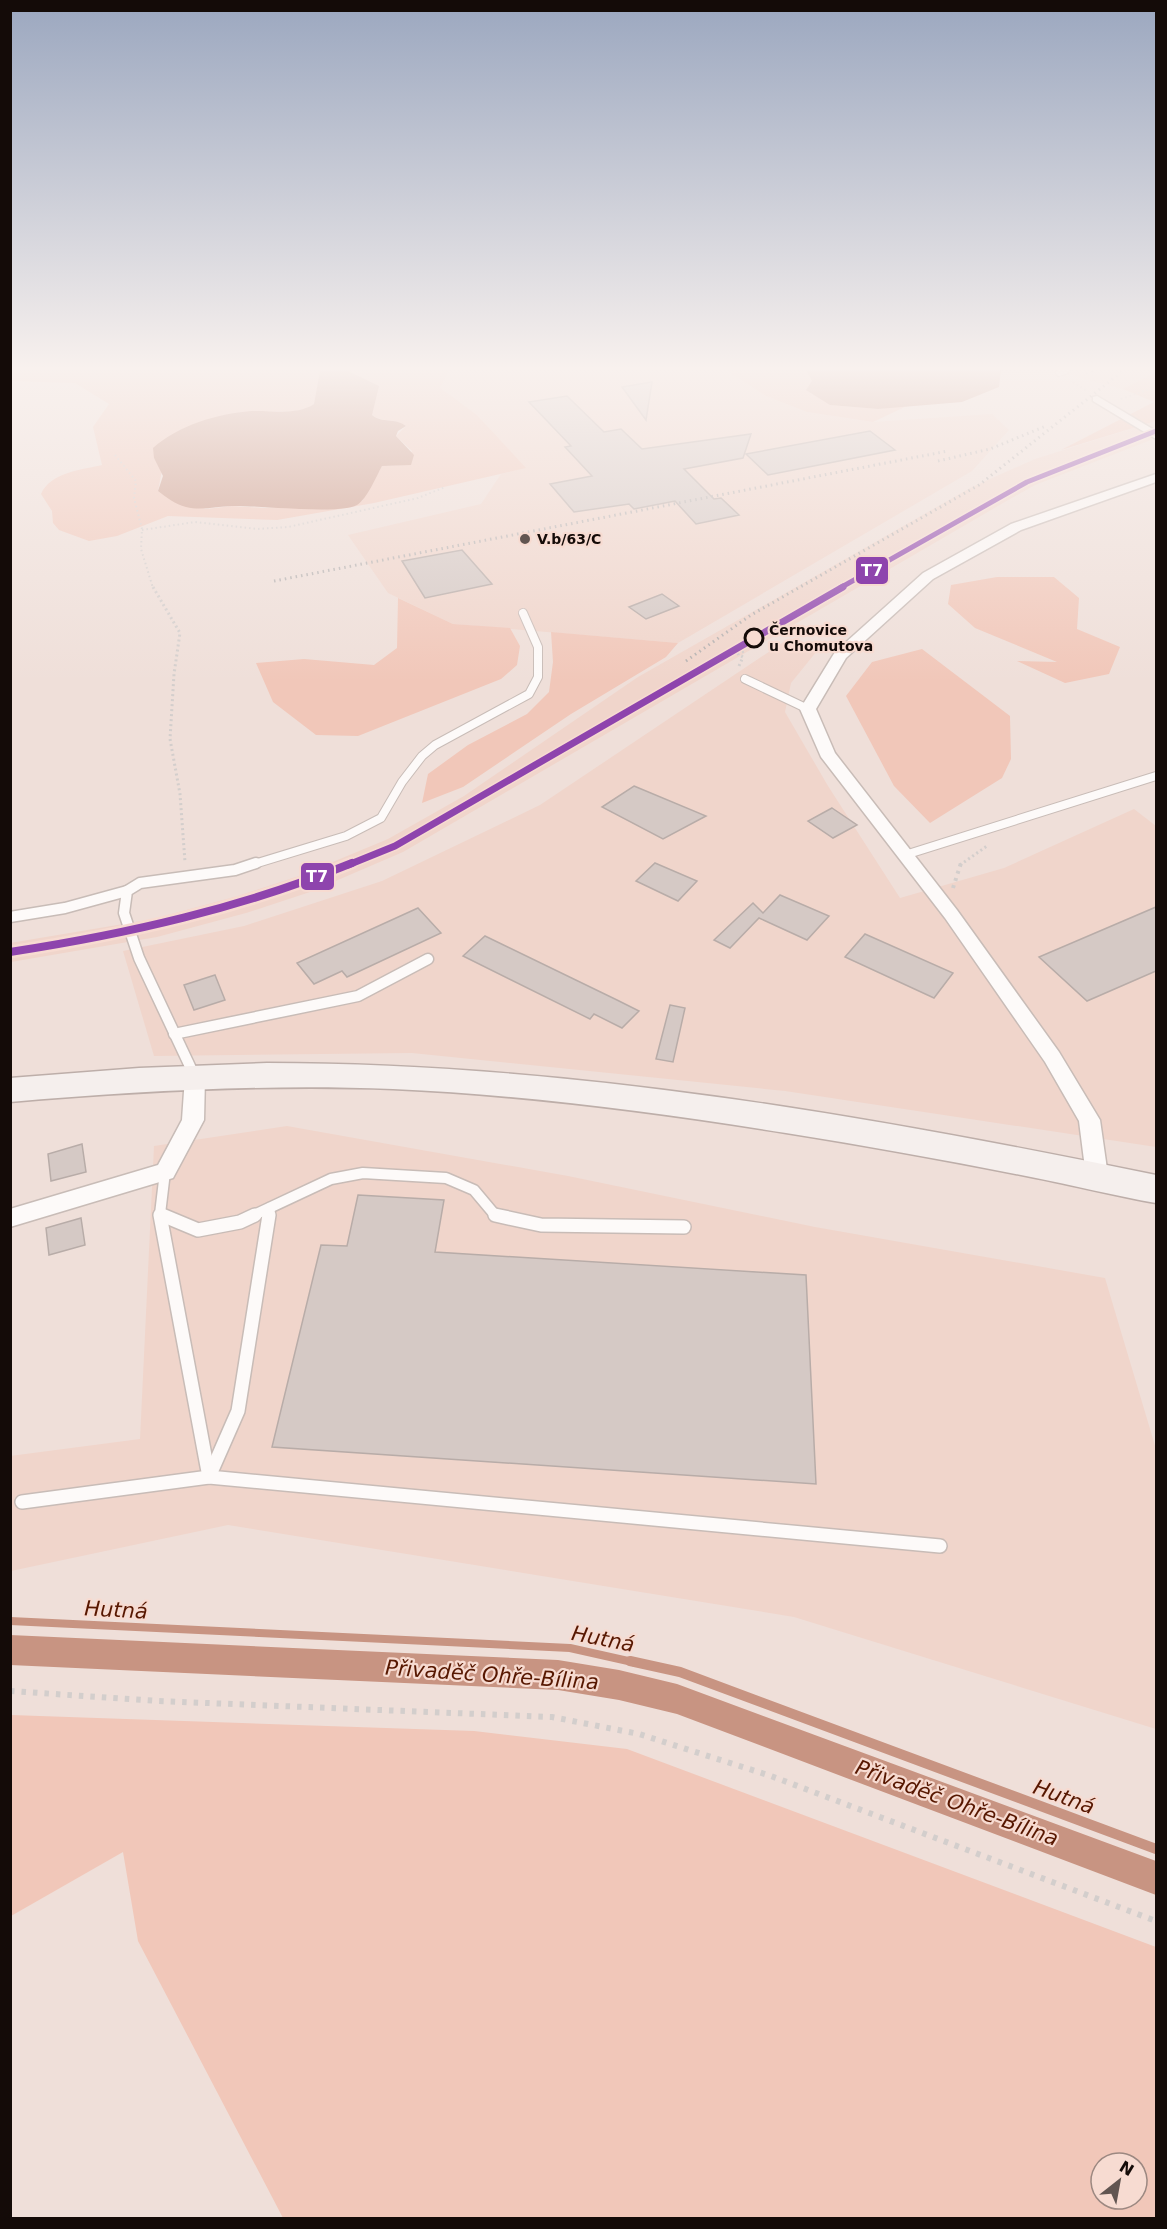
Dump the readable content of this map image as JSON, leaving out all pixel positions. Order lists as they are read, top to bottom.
{
  "water": ["Hutná", "Přivaděč Ohře-Bílina"],
  "places": ["V.b/63/C", "Černovice u Chomutova"],
  "lines": ["transit line T7"],
  "north": "top right"
}
